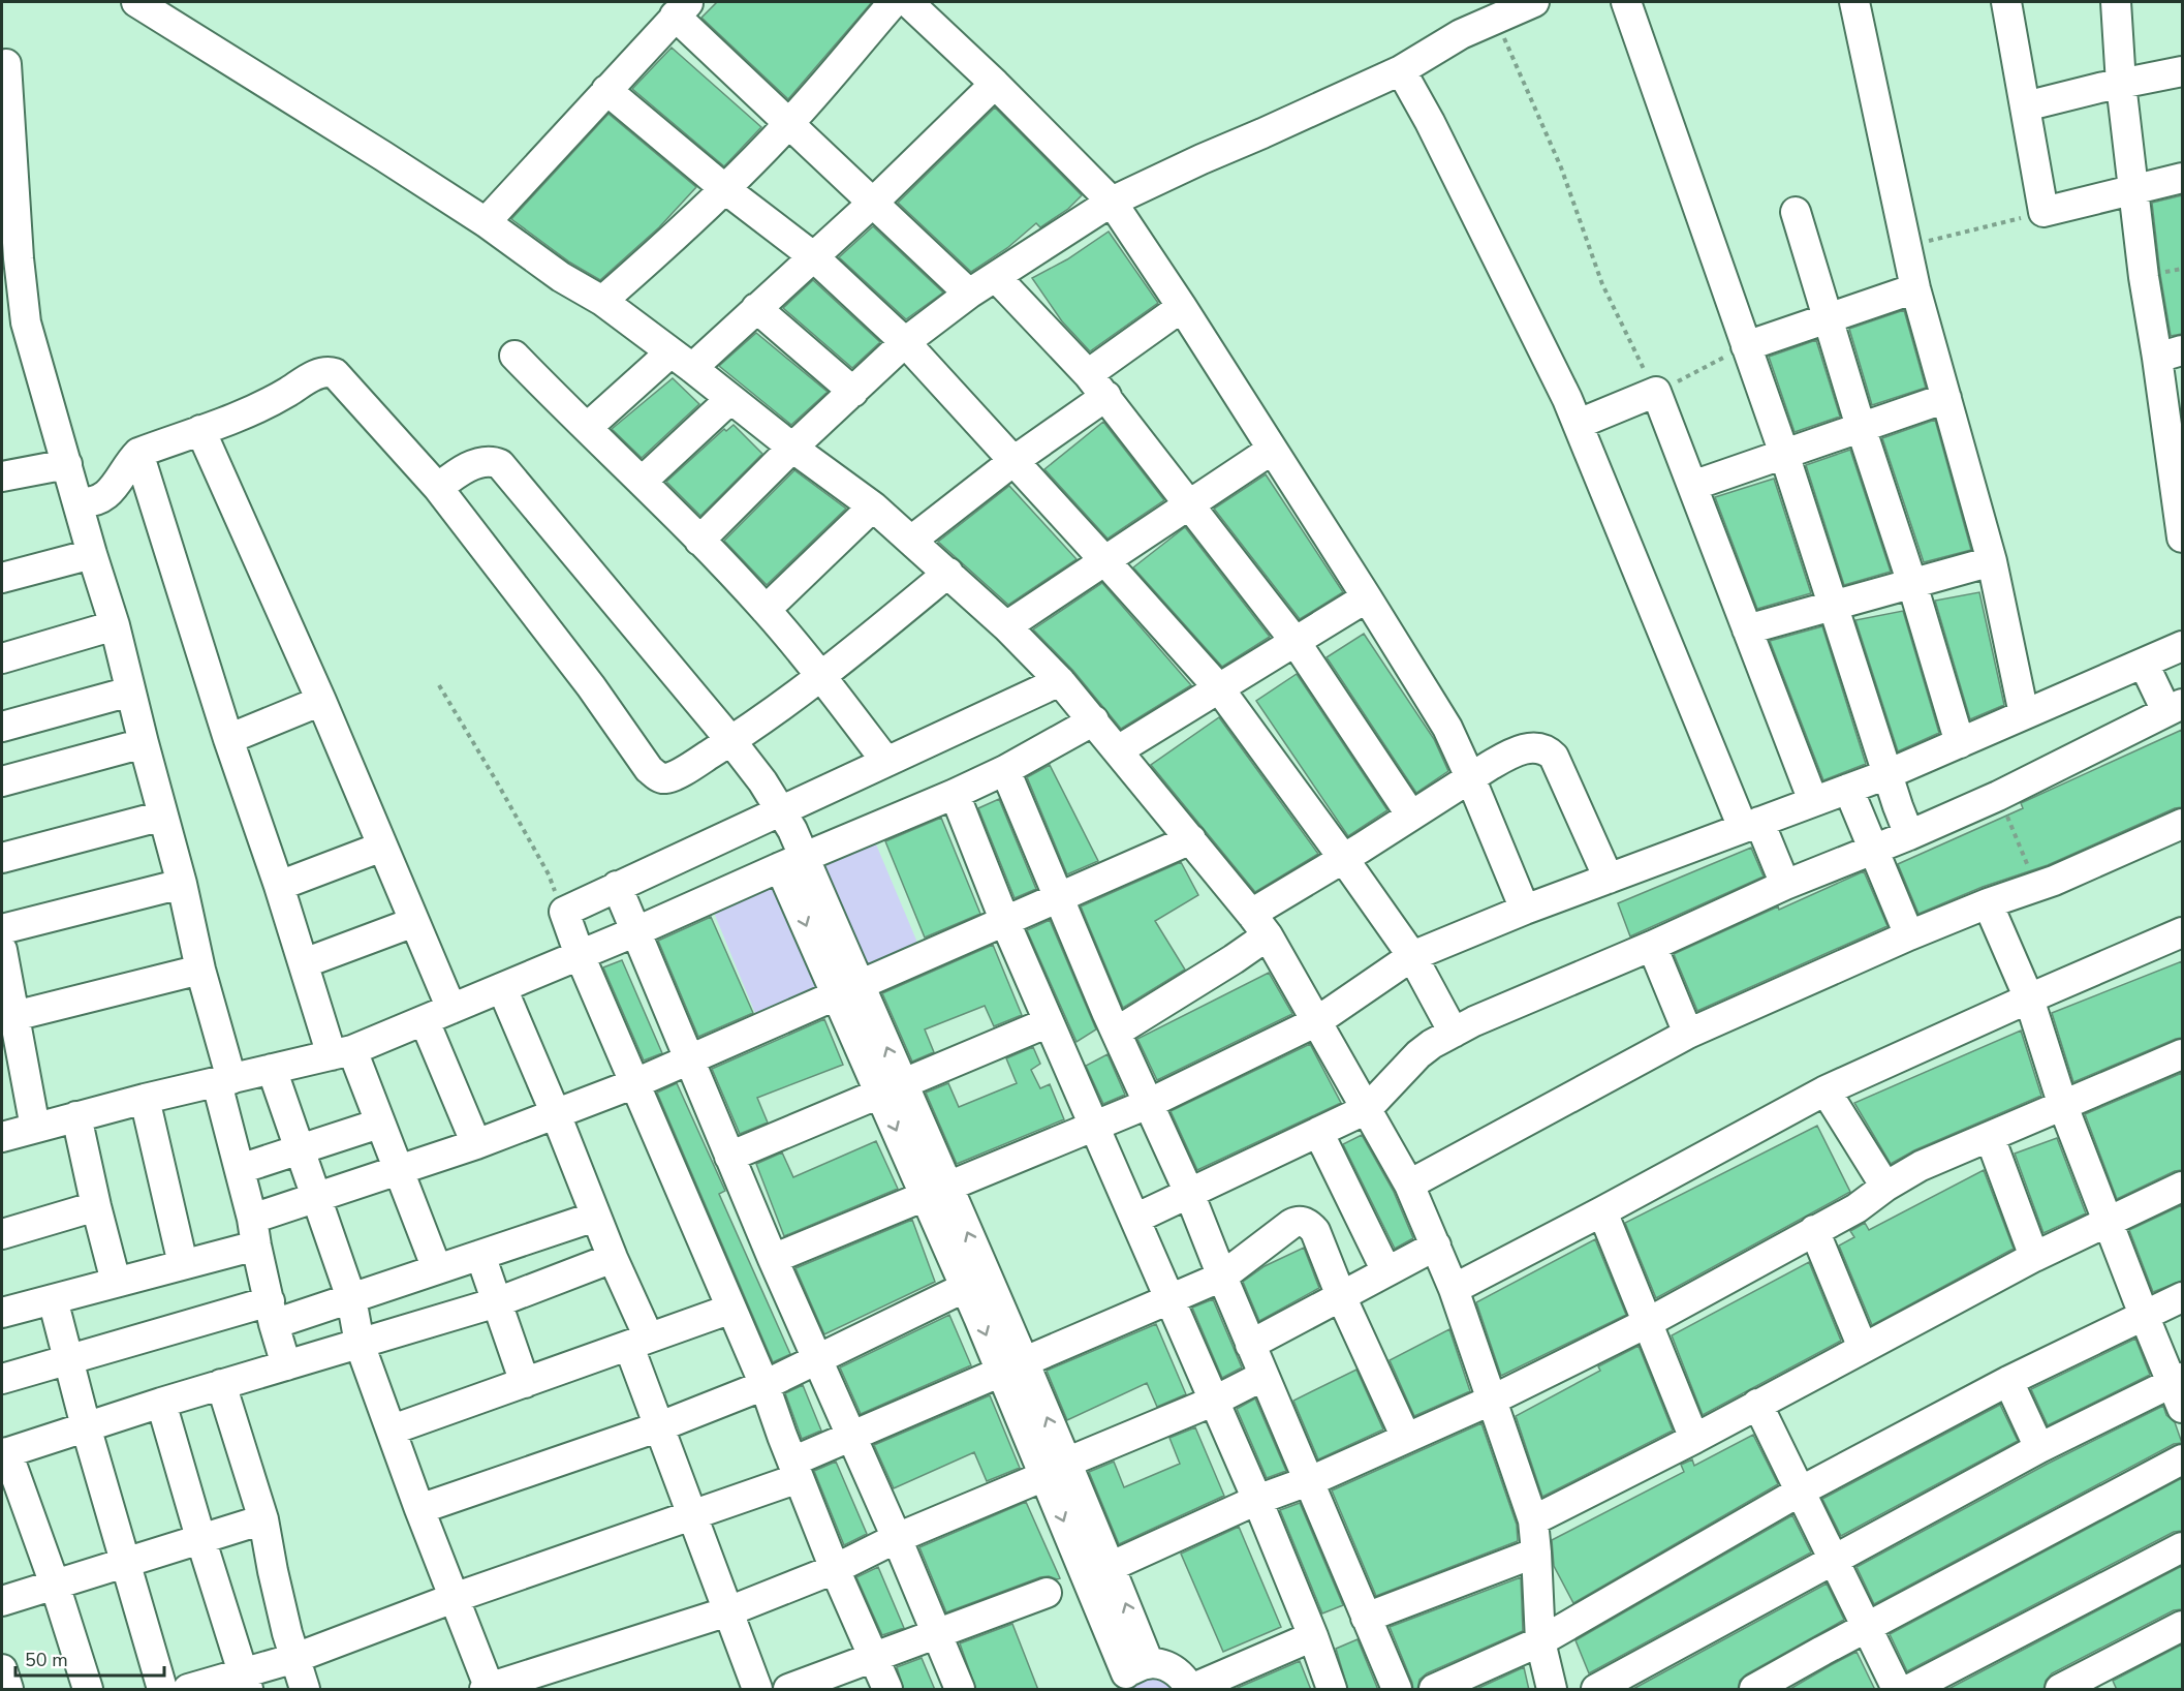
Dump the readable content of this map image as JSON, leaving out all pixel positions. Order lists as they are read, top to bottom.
{
  "scale_bar": "50 m"
}
